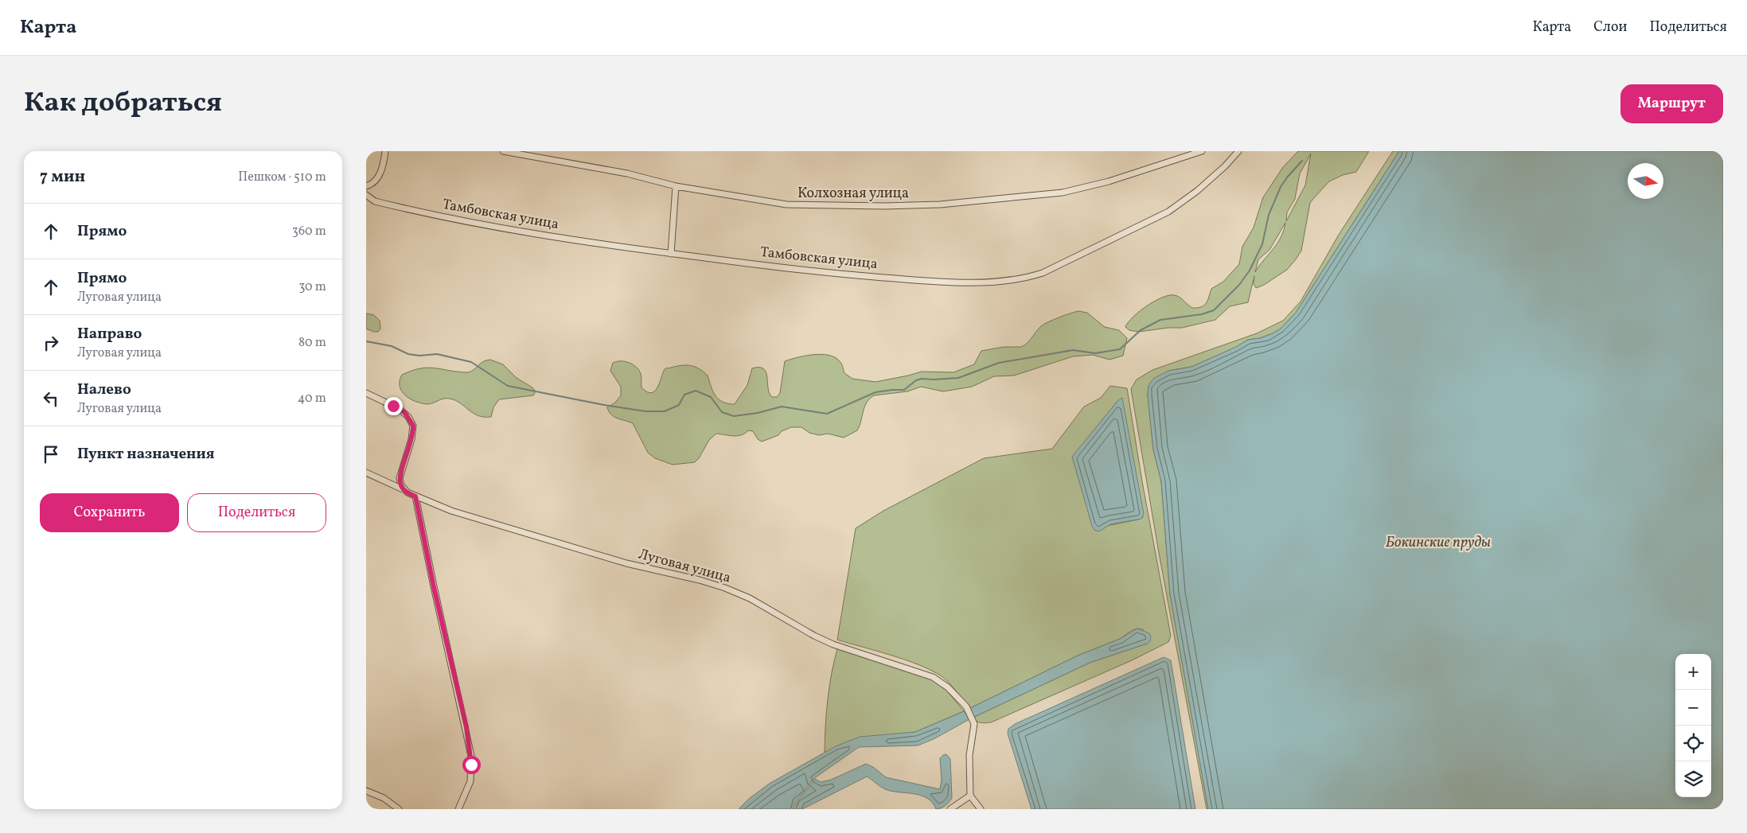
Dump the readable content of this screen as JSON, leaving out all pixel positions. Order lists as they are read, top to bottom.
{
  "streets": {
    "street": ["Колхозная улица", "Тамбовская улица", "Луговая улица"]
  },
  "water": ["Бокинские пруды"],
  "north": "right",
  "page": {
    "header": "Карта",
    "nav": ["Карта", "Слои", "Поделиться"],
    "title": "Как добраться",
    "buttons": [
      "Маршрут",
      ["Сохранить", "Поделиться"]
    ],
    "heading": ["7 мин", "Пешком · 510 m"],
    "list": [
      ["Прямо", "360 m"],
      ["Прямо", "Луговая улица", "30 m"],
      ["Направо", "Луговая улица", "80 m"],
      ["Налево", "Луговая улица", "40 m"],
      "Пункт назначения"
    ],
    "map_buttons": ["+", "−"]
  }
}
